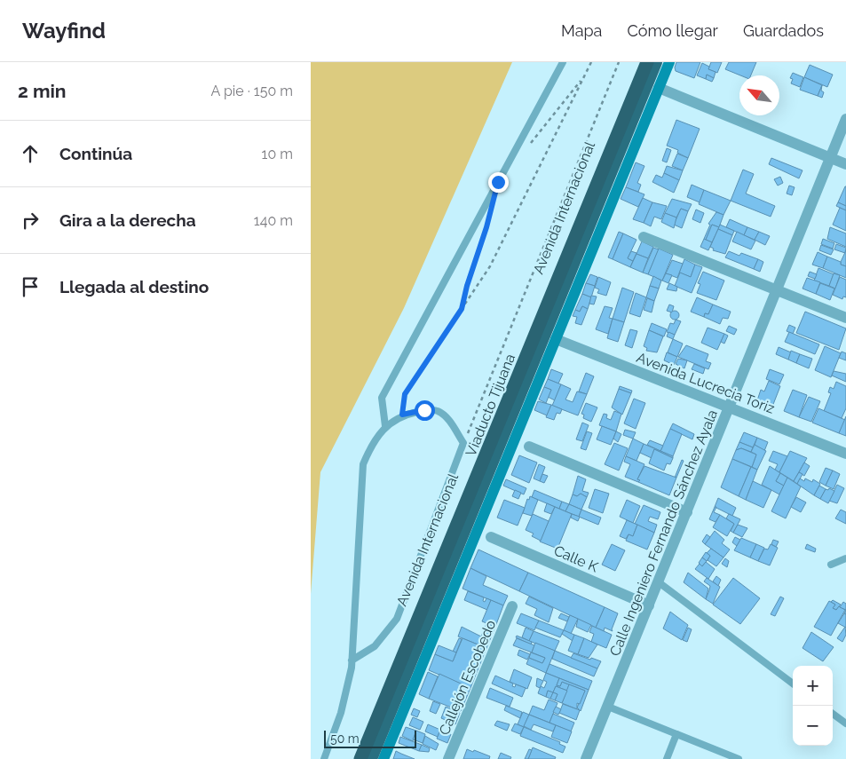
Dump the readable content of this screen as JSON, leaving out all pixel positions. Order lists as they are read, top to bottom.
{
  "streets": {
    "highway": ["Avenida Internacional", "Viaducto Tijuana"],
    "street": [
      "Avenida Lucrecia Toriz",
      "Calle Ingeniero Fernando Sánchez Ayala",
      "Calle K",
      "Callejón Escobedo"
    ]
  },
  "crossings": [
    ["Avenida Lucrecia Toriz", "Calle Ingeniero Fernando Sánchez Ayala"],
    ["Calle Ingeniero Fernando Sánchez Ayala", "Calle K"]
  ],
  "scale_bar": "50 m",
  "north": "top left",
  "page": {
    "header": "Wayfind",
    "nav": ["Mapa", "Cómo llegar", "Guardados"],
    "heading": ["2 min", "A pie · 150 m"],
    "list": [
      ["Continúa", "10 m"],
      ["Gira a la derecha", "140 m"],
      "Llegada al destino"
    ],
    "map_buttons": ["+", "−"],
    "scale": "50 m"
  }
}
